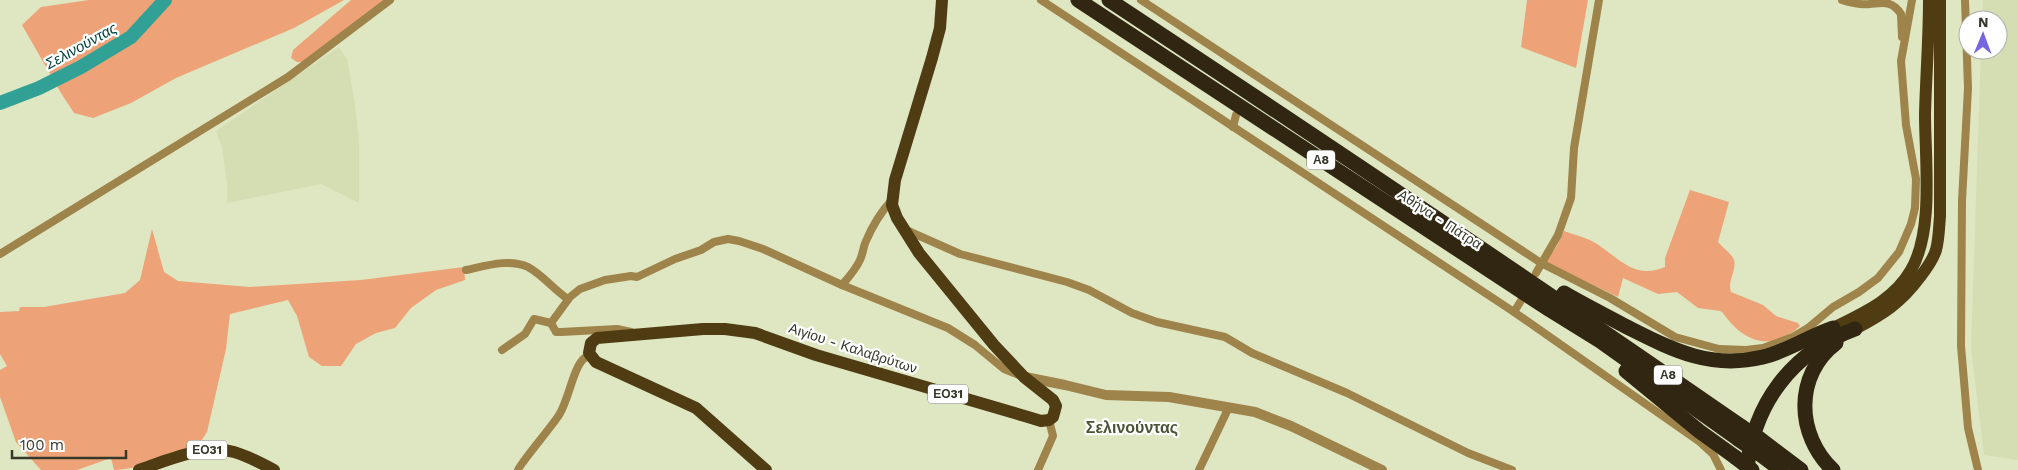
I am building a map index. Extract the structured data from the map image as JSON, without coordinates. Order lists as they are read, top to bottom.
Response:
{
  "streets": {
    "highway": ["Α8", "Αθήνα - Πάτρα"],
    "main road": ["Αιγίου - Καλαβρύτων", "ΕΟ31"]
  },
  "districts": ["Σελινούντας"],
  "water": ["Σελινούντας"],
  "scale_bar": "100 m",
  "north": "top"
}
